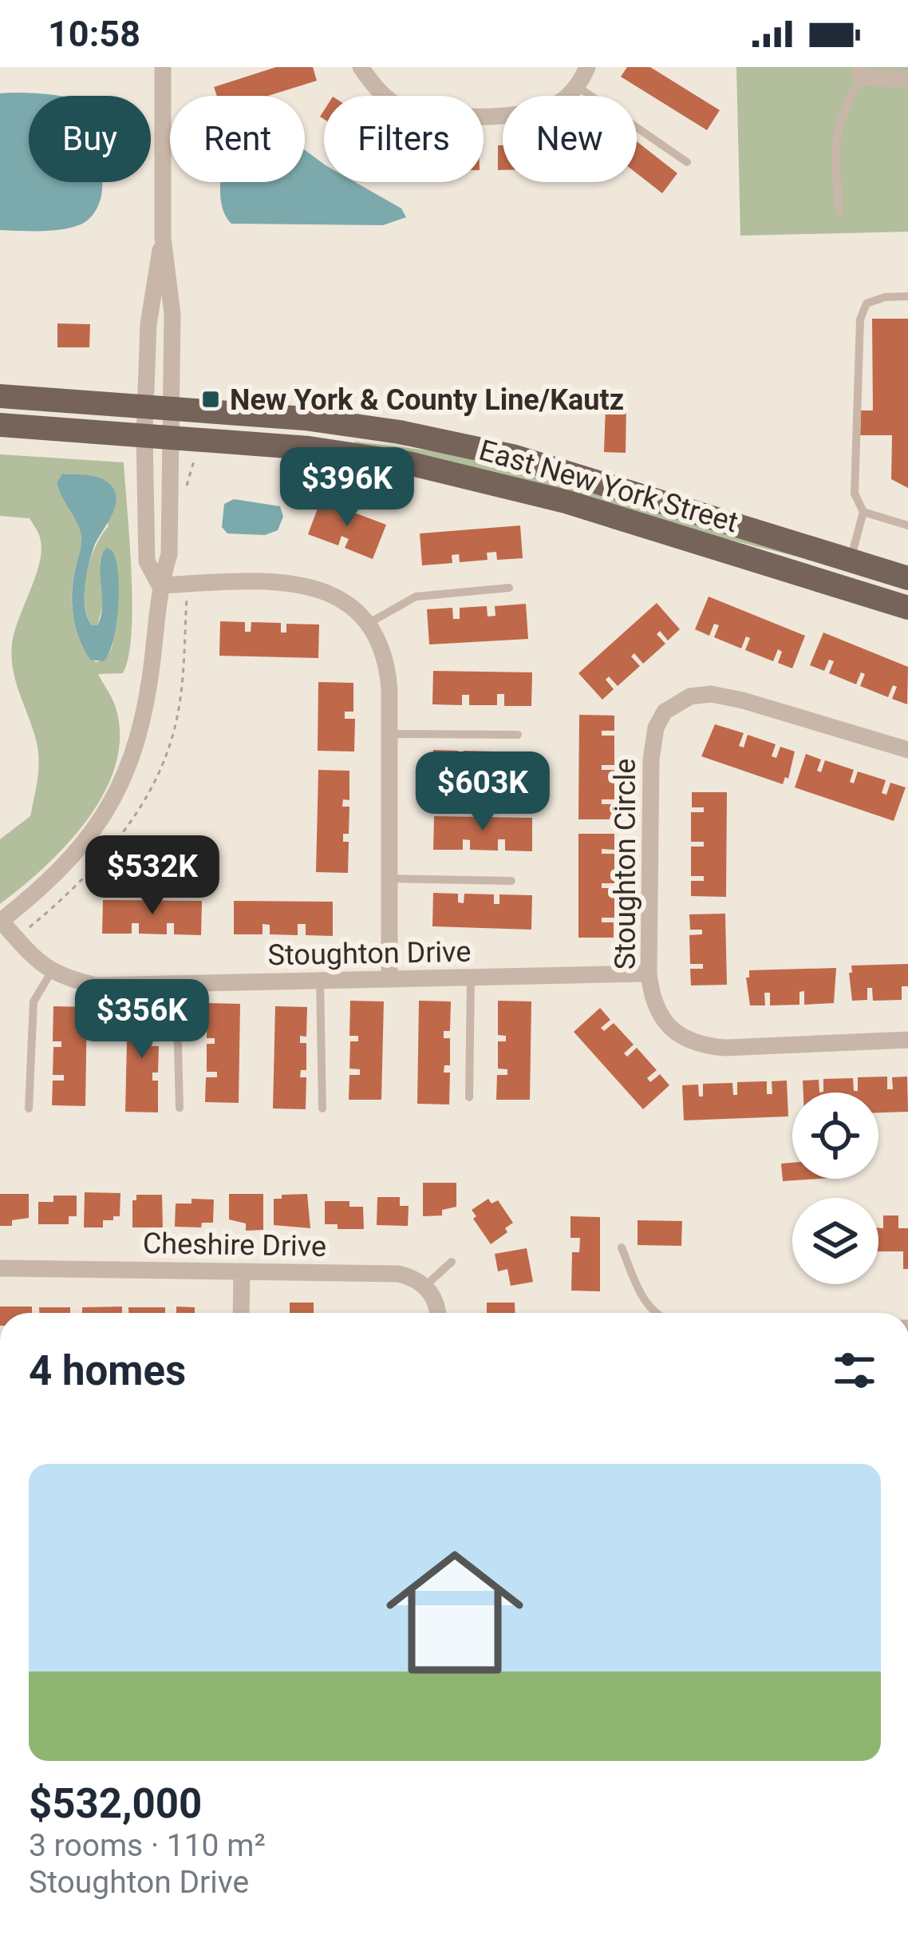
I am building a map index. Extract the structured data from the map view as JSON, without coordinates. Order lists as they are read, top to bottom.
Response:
{
  "streets": {
    "main road": ["East New York Street"],
    "street": ["Stoughton Circle", "Stoughton Drive", "Cheshire Drive"]
  },
  "crossings": [
    ["Stoughton Circle", "Stoughton Drive"]
  ],
  "places": {
    "transit": ["New York & County Line/Kautz"]
  },
  "page": {
    "status": "10:58",
    "chip": [
      "Buy",
      "Rent",
      "Filters",
      "New"
    ],
    "price": [
      "$396K",
      "$603K",
      "$532K",
      "$356K"
    ],
    "heading": "4 homes",
    "list": [
      {
        "name": "$532,000",
        "note": "3 rooms · 110 m² · Stoughton Drive"
      }
    ]
  }
}
